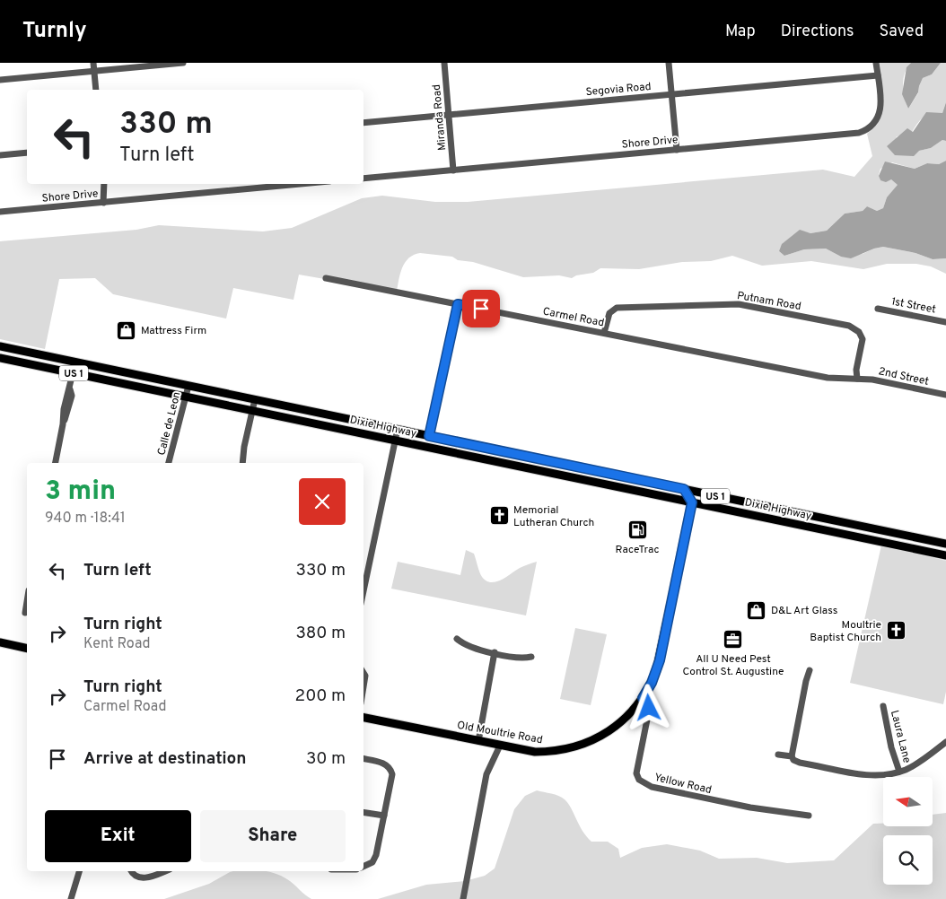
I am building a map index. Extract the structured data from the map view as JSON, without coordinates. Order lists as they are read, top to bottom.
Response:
{
  "streets": {
    "main road": ["US 1", "Dixie Highway", "Old Moultrie Road"],
    "street": [
      "Segovia Road",
      "Miranda Road",
      "Shore Drive",
      "Putnam Road",
      "1st Street",
      "Carmel Road",
      "2nd Street",
      "Calle de Leon",
      "Laura Lane",
      "Yellow Road"
    ]
  },
  "crossings": [
    ["Segovia Road", "Miranda Road"],
    ["Segovia Road", "Shore Drive"],
    ["Miranda Road", "Shore Drive"],
    ["Putnam Road", "Carmel Road"],
    ["Putnam Road", "2nd Street"],
    ["Carmel Road", "2nd Street"],
    ["US 1", "Calle de Leon"],
    ["Calle de Leon", "Dixie Highway"],
    ["Dixie Highway", "Old Moultrie Road"],
    ["Old Moultrie Road", "Yellow Road"]
  ],
  "places": {
    "shop": ["Mattress Firm", "D&L Art Glass"],
    "church": ["Memorial Lutheran Church", "Moultrie Baptist Church"],
    "fuel station": ["RaceTrac"],
    "office": ["All U Need Pest Control St. Augustine"]
  },
  "north": "left",
  "page": {
    "header": "Turnly",
    "nav": ["Map", "Directions", "Saved"],
    "turn": ["330 m", "Turn left"],
    "heading": ["3 min", "940 m · 18:41"],
    "list": [
      {
        "name": "Turn left",
        "value": "330 m"
      },
      {
        "name": "Turn right",
        "note": "Kent Road",
        "value": "380 m"
      },
      {
        "name": "Turn right",
        "note": "Carmel Road",
        "value": "200 m"
      },
      {
        "name": "Arrive at destination",
        "value": "30 m"
      }
    ],
    "buttons": ["Exit", "Share"]
  }
}
